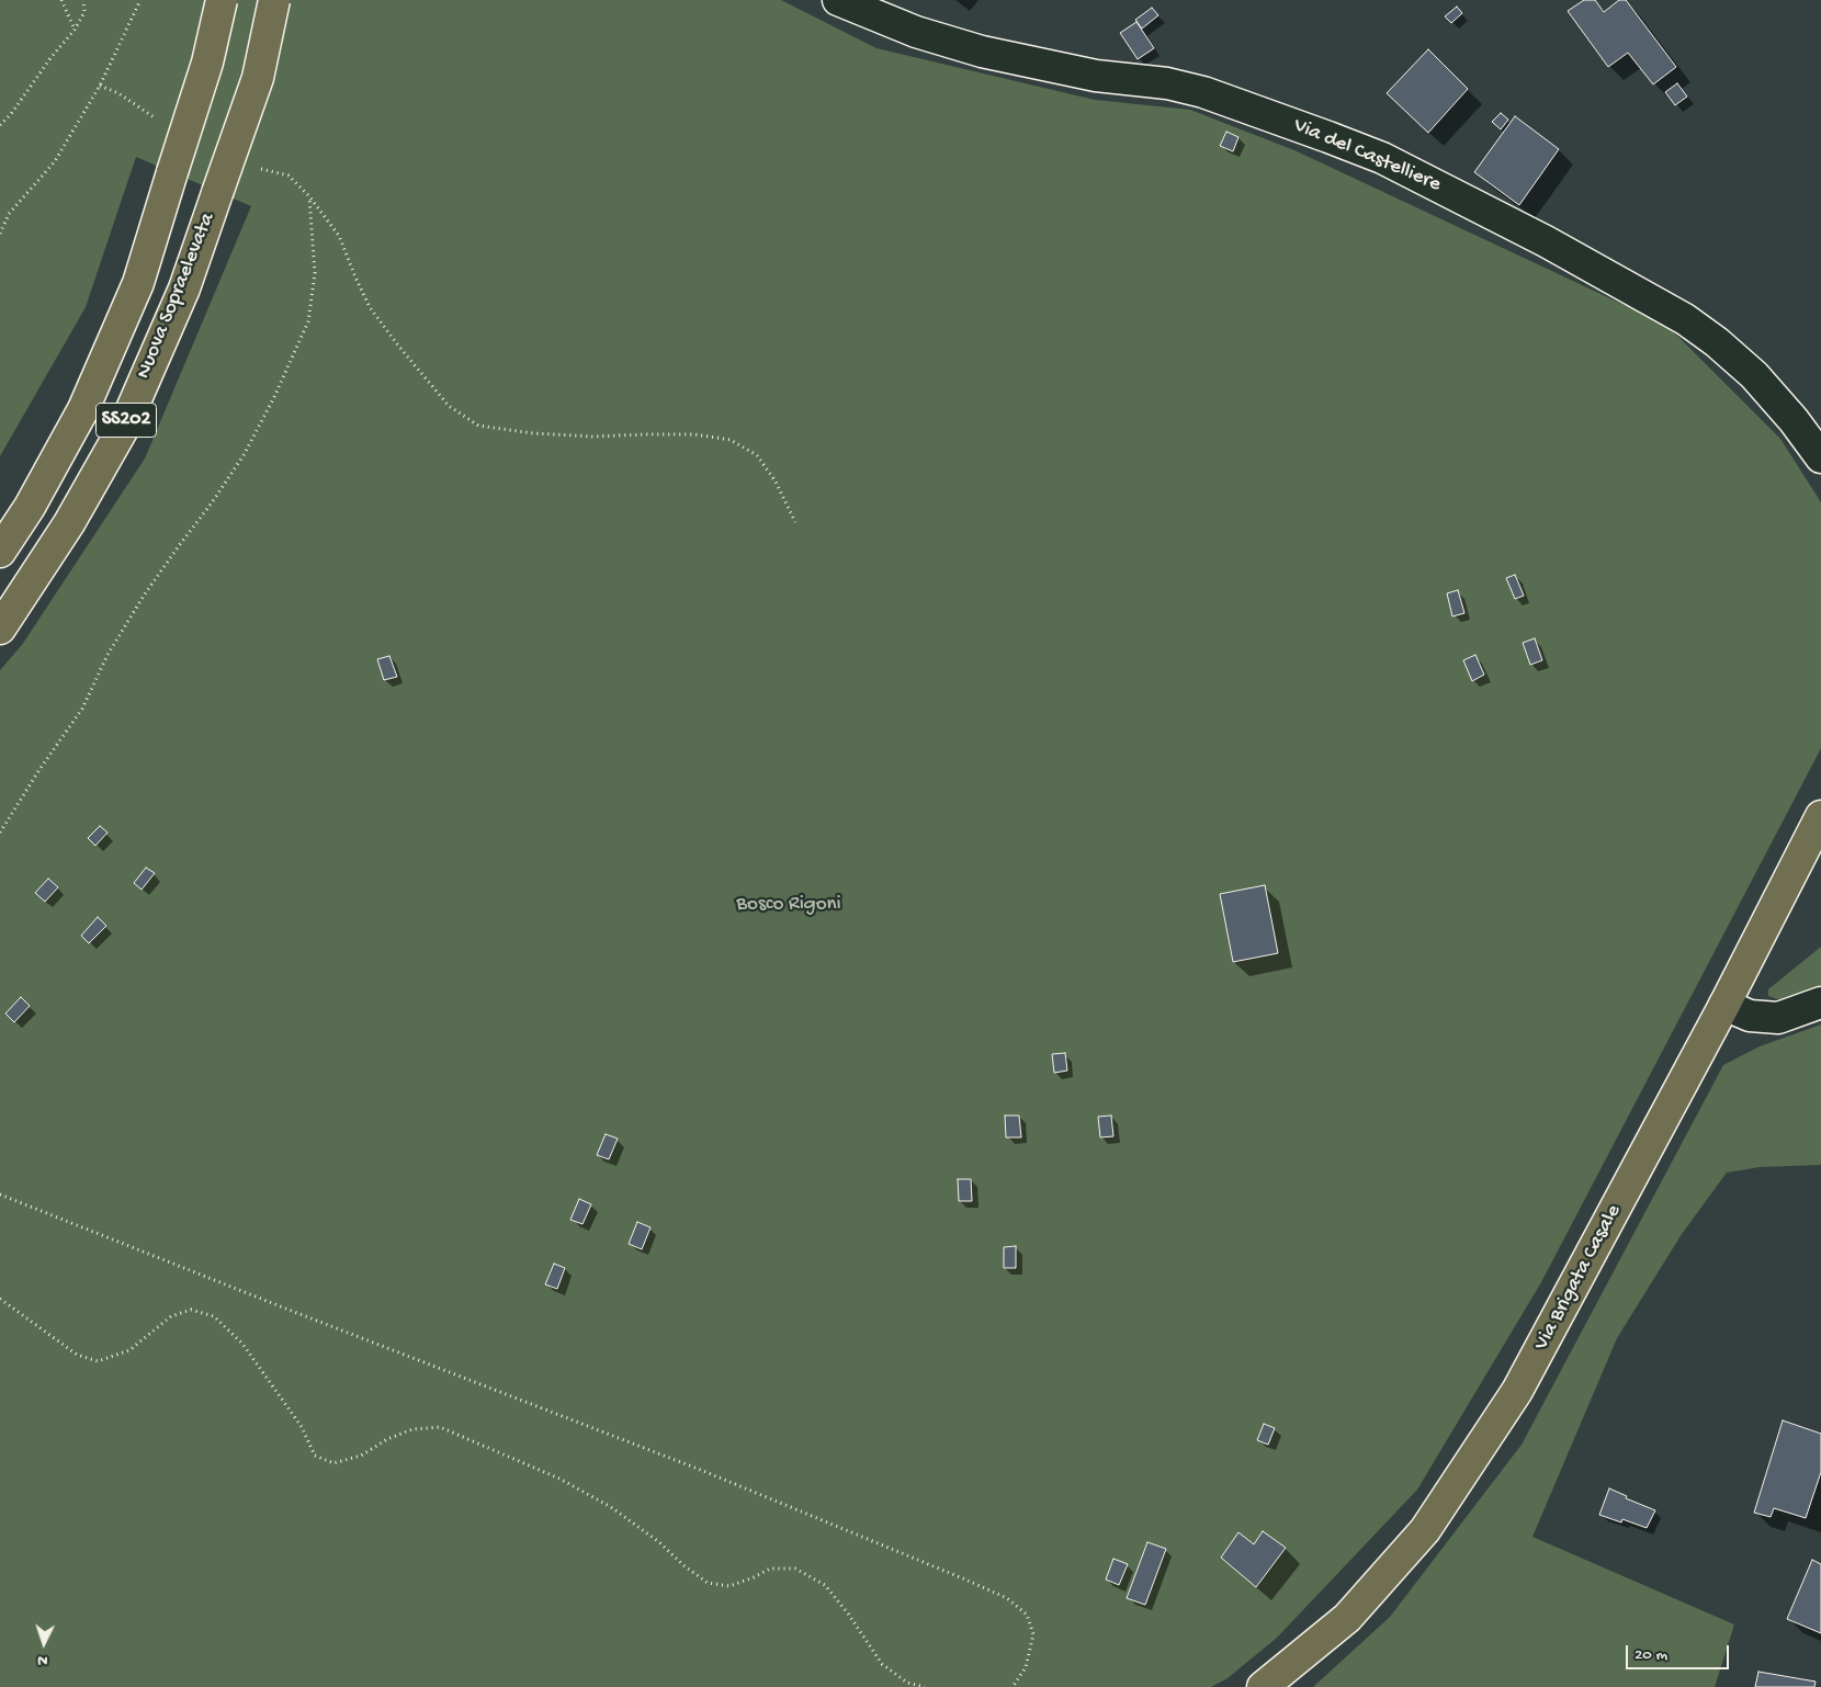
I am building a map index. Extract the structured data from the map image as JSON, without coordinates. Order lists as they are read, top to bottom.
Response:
{
  "streets": {
    "main road": ["Nuova Sopraelevata", "SS202", "Via Brigata Casale"],
    "street": ["Via del Castelliere"]
  },
  "parks": ["Bosco Rigoni"],
  "scale_bar": "20 m",
  "north": "bottom"
}
